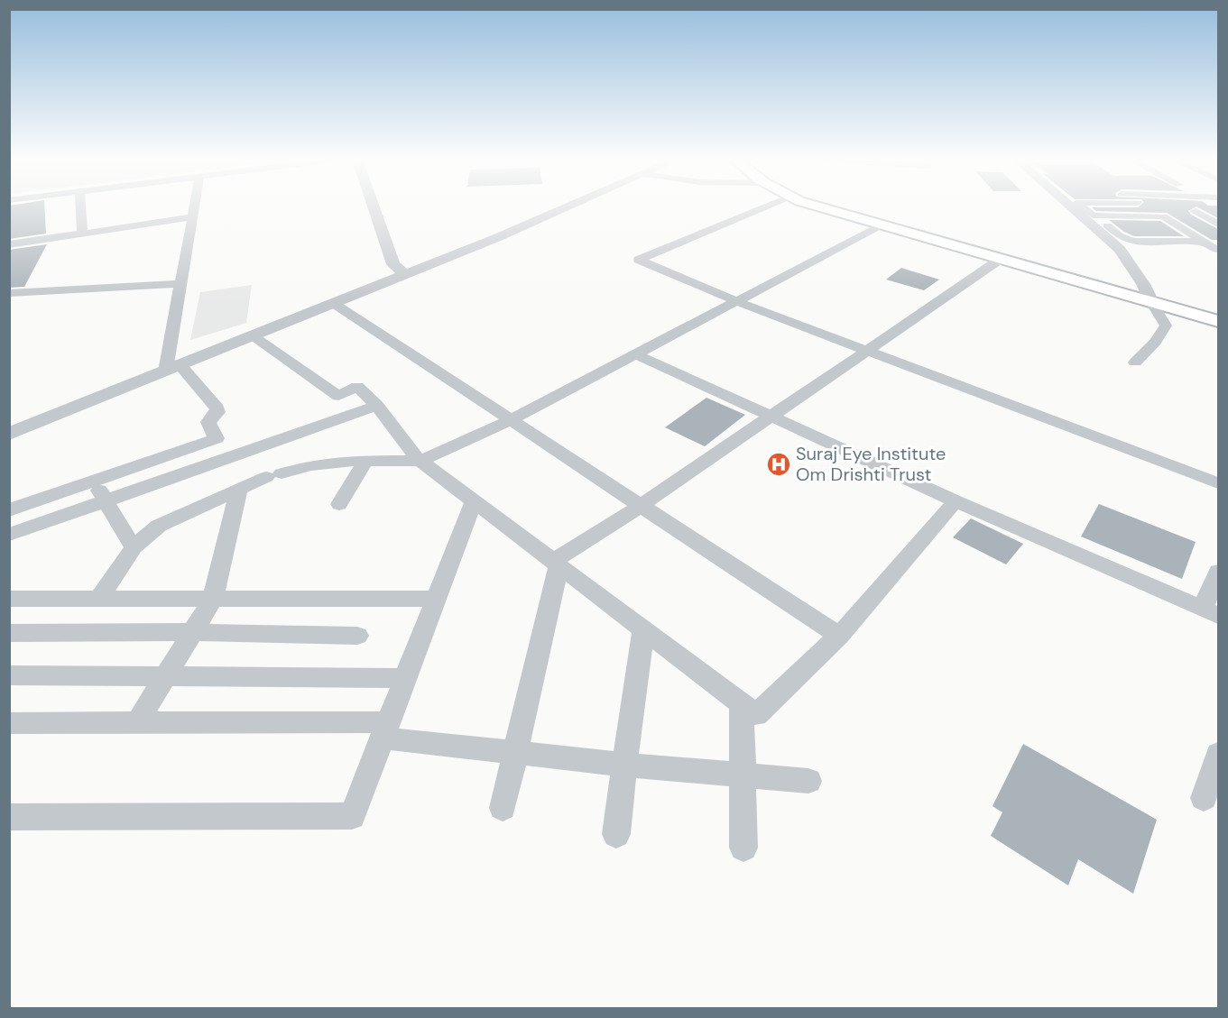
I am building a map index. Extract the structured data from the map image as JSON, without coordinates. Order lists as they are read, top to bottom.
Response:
{
  "places": {
    "hospital": ["Suraj Eye Institute Om Drishti Trust"]
  }
}
